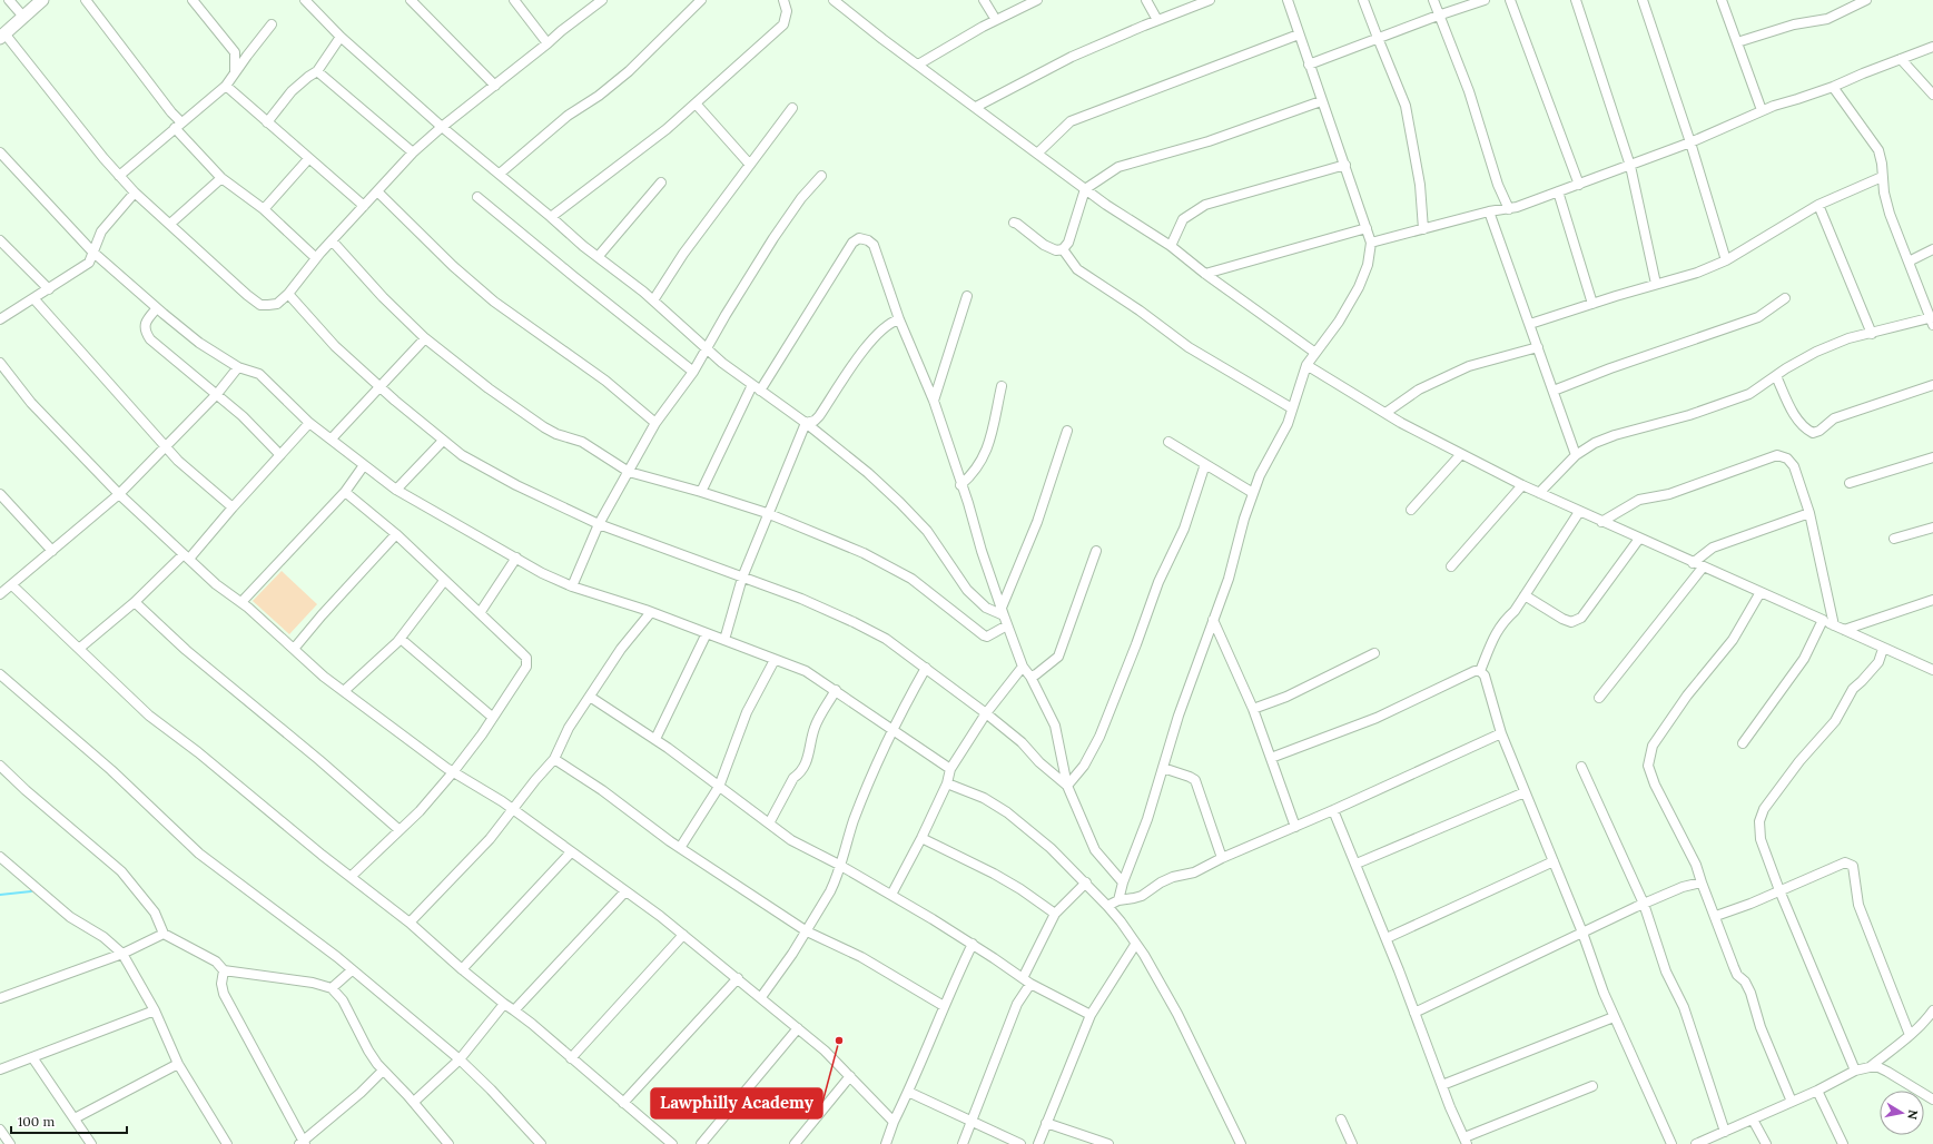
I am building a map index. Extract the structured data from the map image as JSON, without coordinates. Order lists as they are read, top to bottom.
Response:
{
  "places": ["Lawphilly Academy"],
  "scale_bar": "100 m",
  "north": "right"
}
